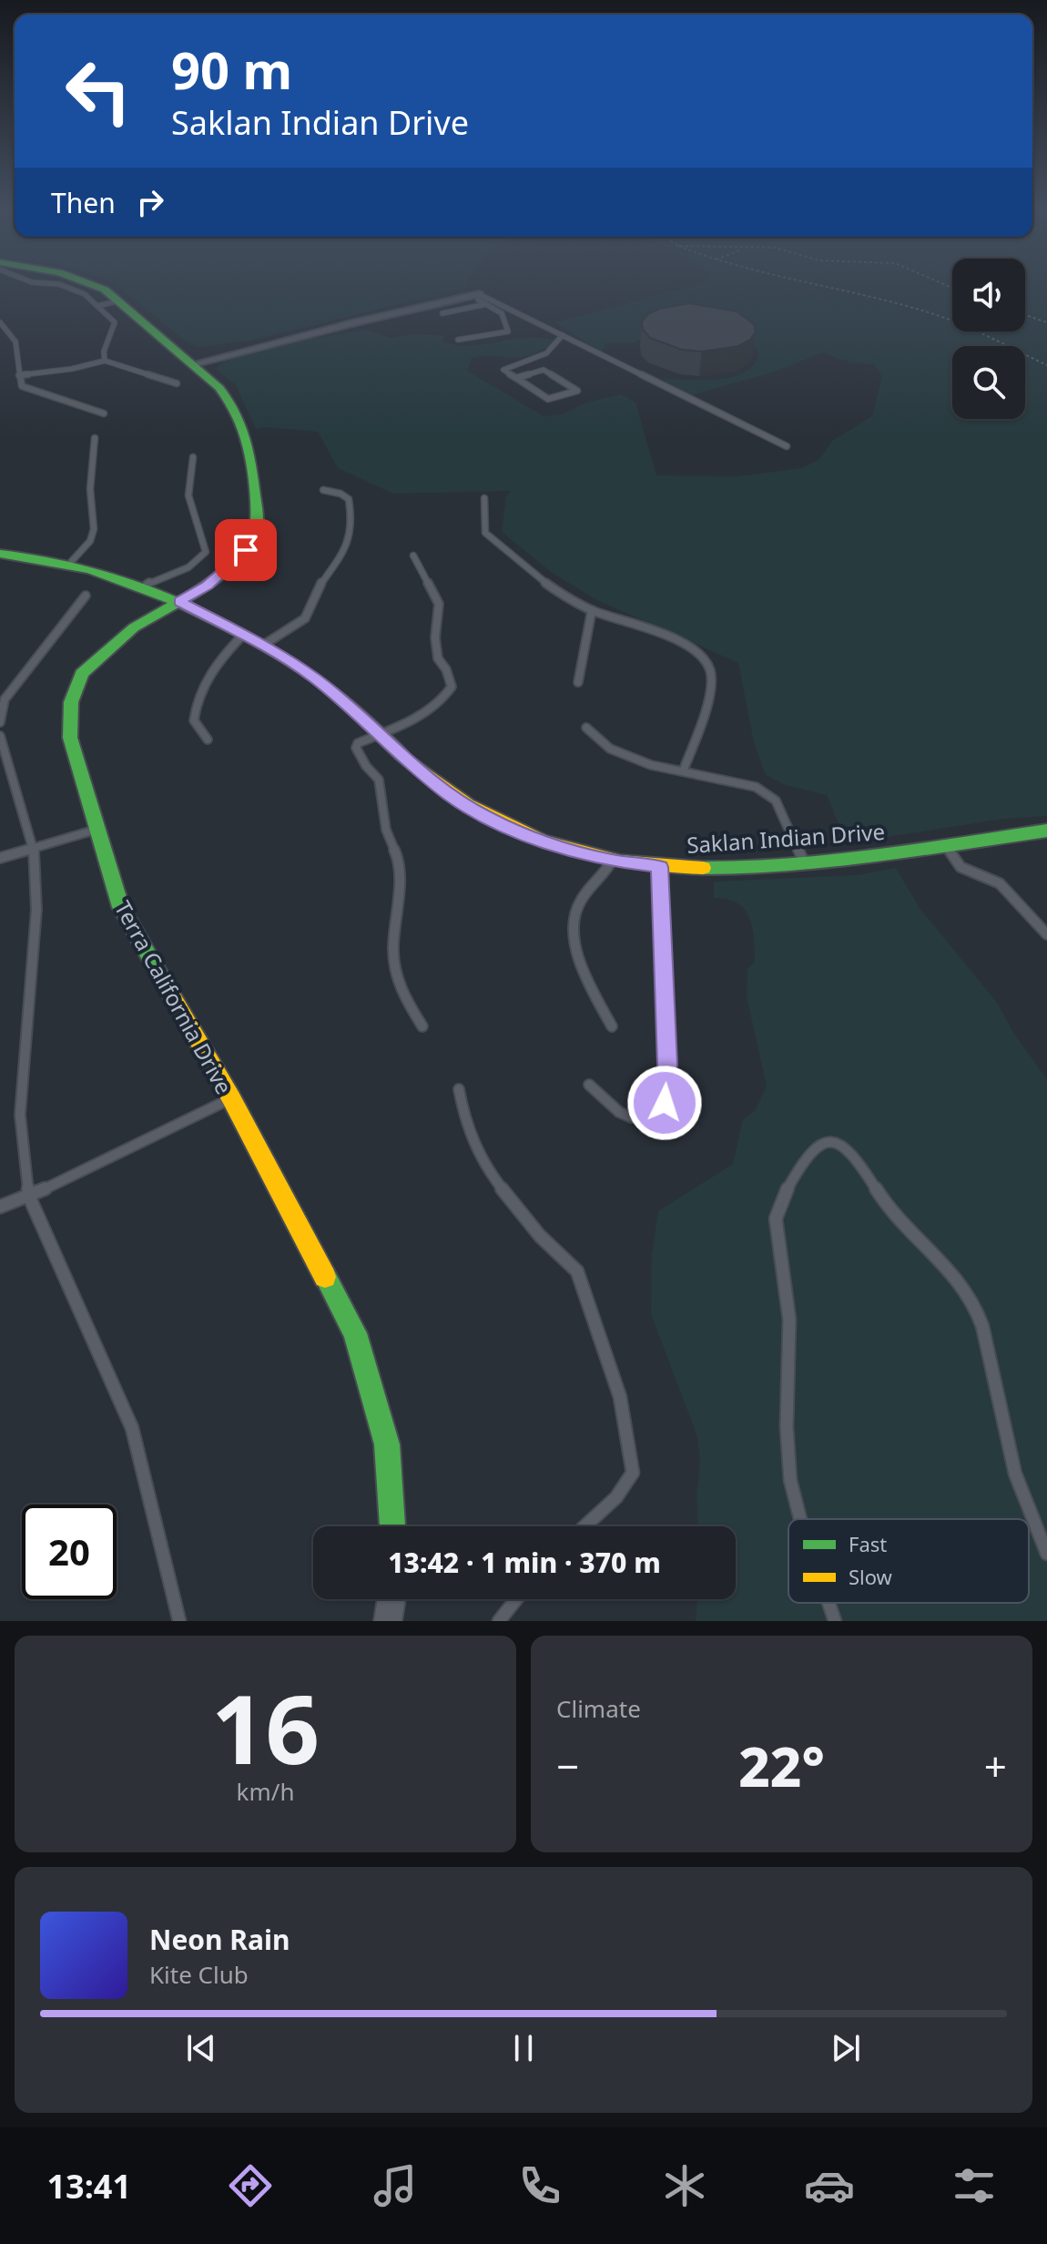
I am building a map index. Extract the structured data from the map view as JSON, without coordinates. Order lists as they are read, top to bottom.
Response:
{
  "streets": {
    "street": ["Saklan Indian Drive", "Terra California Drive"]
  },
  "crossings": [
    ["Saklan Indian Drive", "Terra California Drive"]
  ],
  "legend": ["Fast", "Slow"],
  "page": {
    "turn": ["90 m", "Saklan Indian Drive"],
    "then": "Then",
    "limit": "20",
    "trip": "13:42 · 1 min · 370 m",
    "tile": [
      ["16", "km/h"],
      "Climate"
    ],
    "heat": ["−", "22°", "+"],
    "song": ["Neon Rain", "Kite Club"],
    "tabs": "13:41"
  }
}
